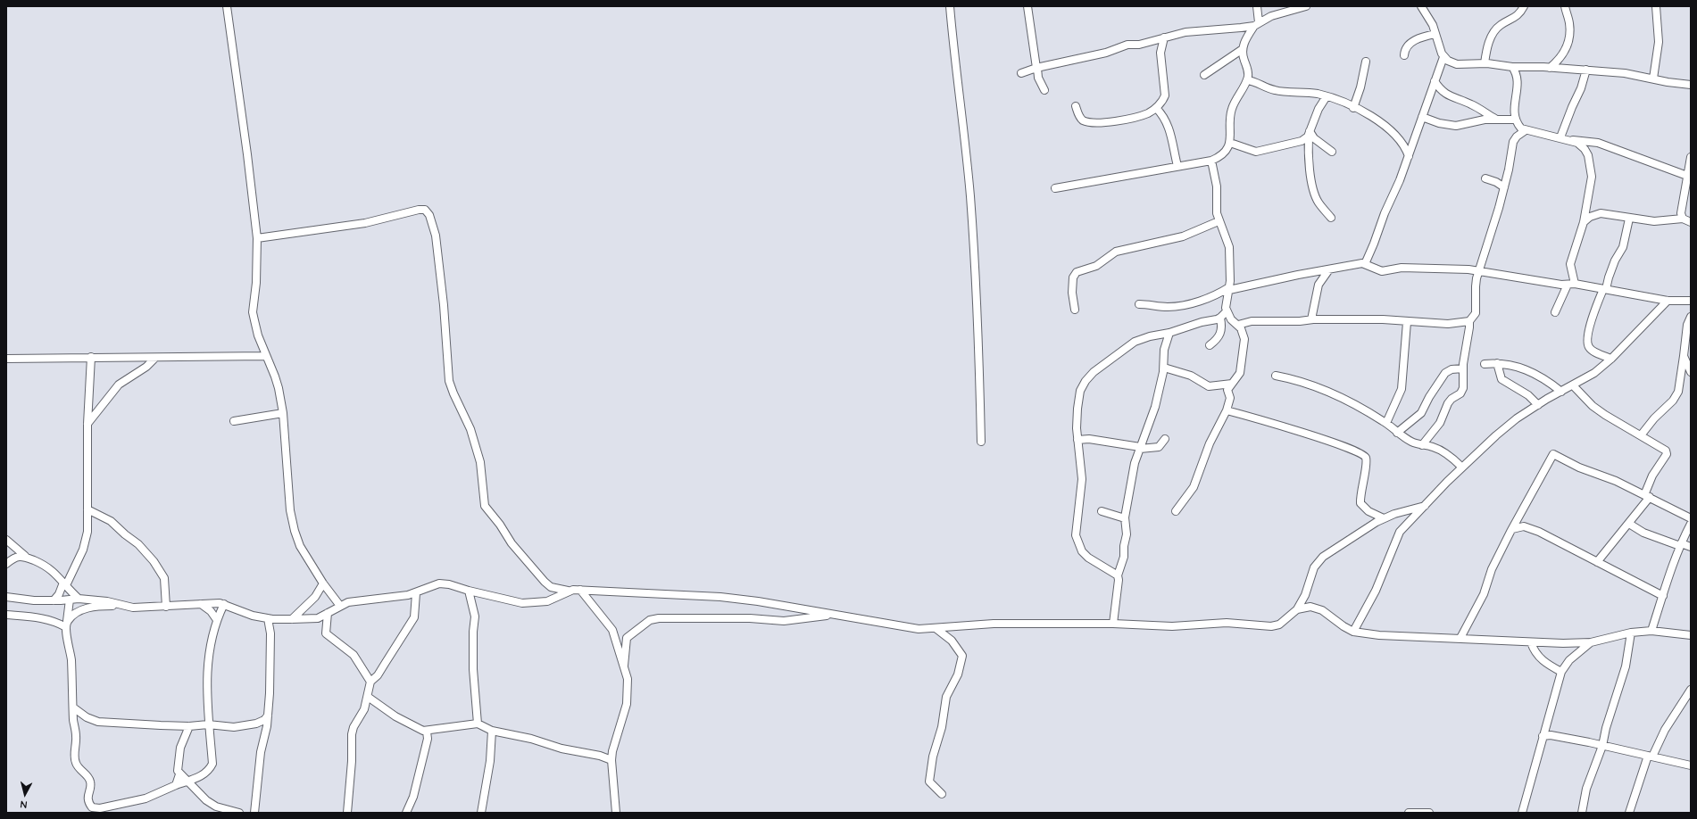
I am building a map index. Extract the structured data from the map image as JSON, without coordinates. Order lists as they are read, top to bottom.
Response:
{
  "north": "bottom"
}
